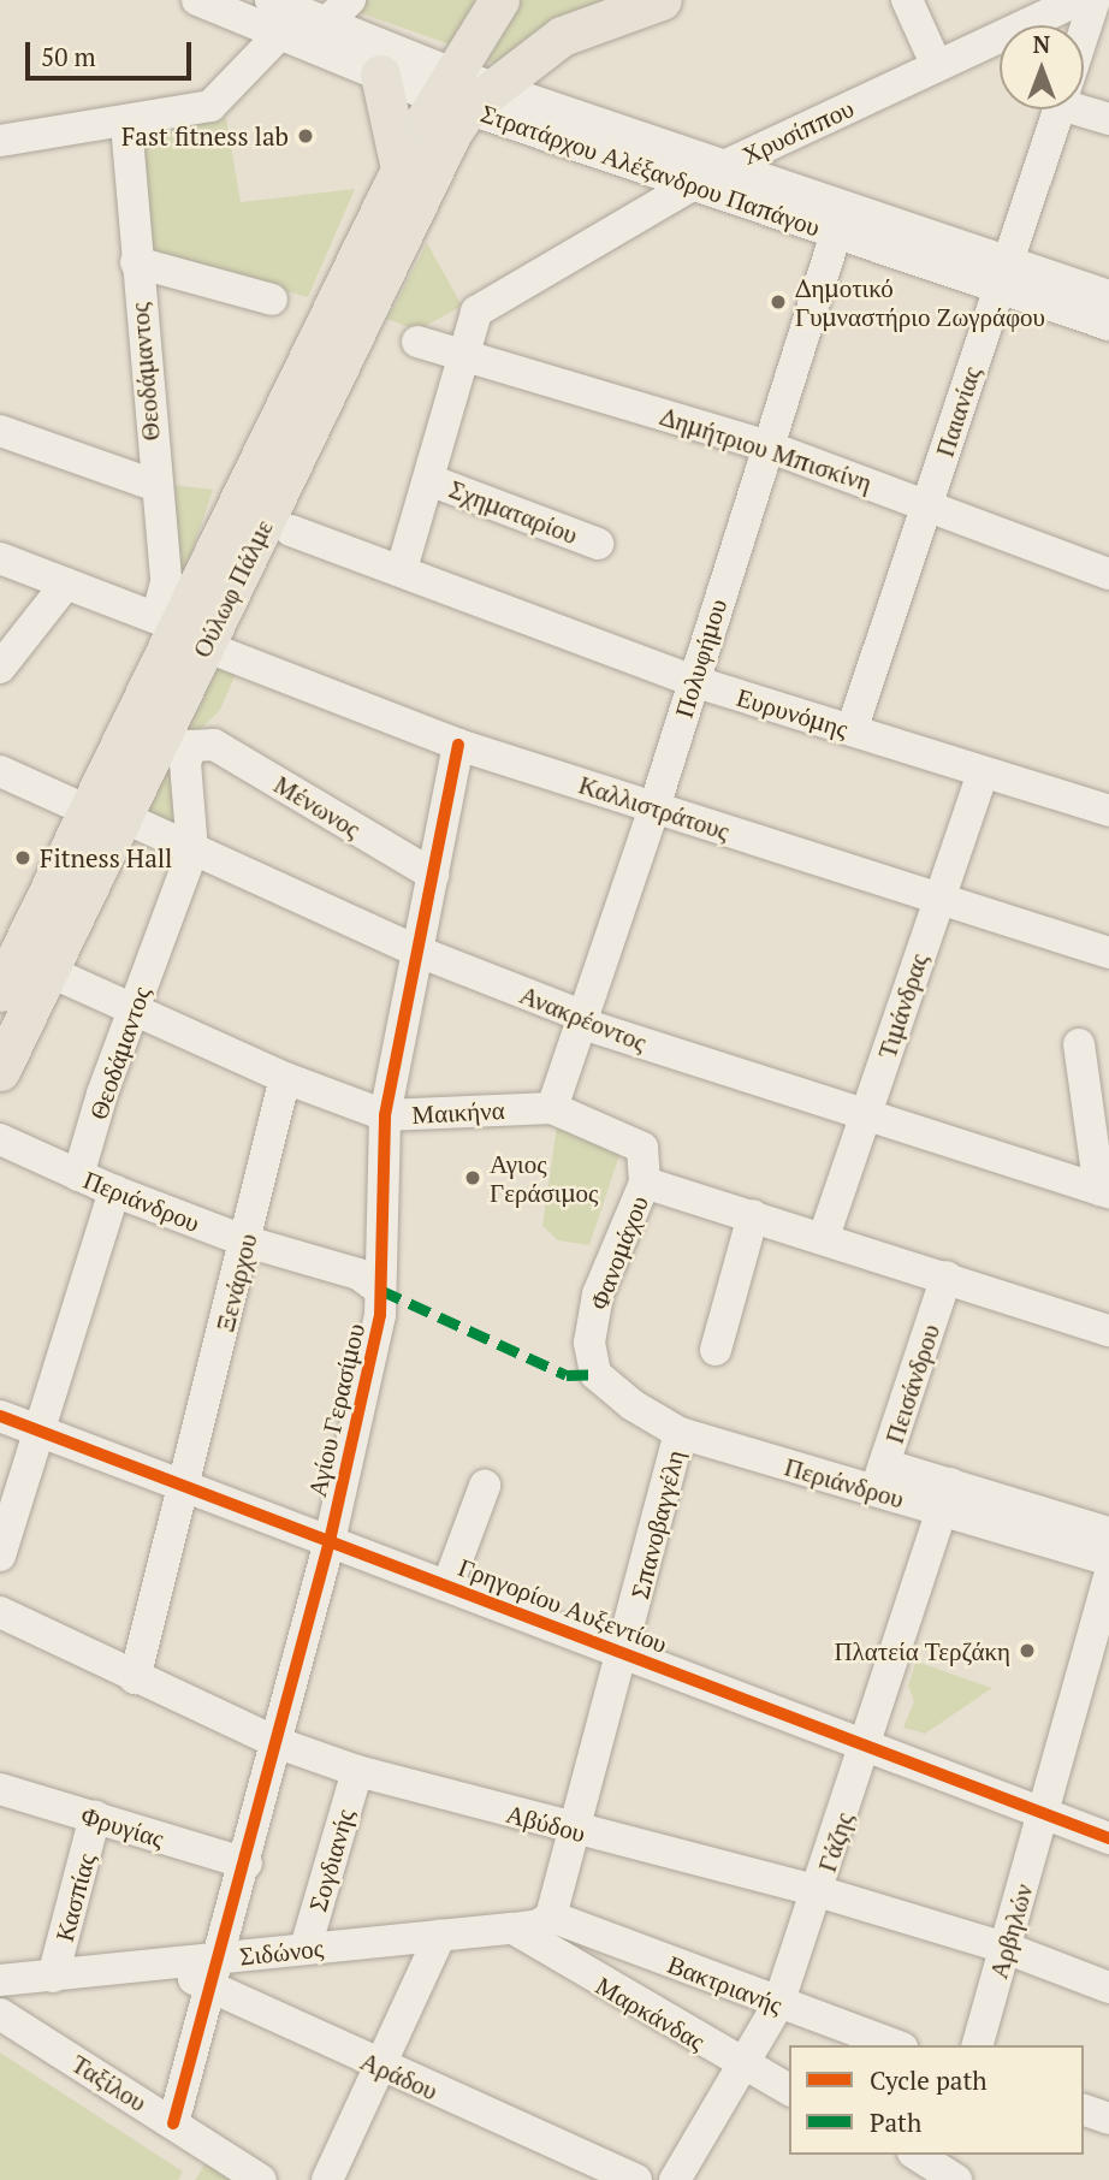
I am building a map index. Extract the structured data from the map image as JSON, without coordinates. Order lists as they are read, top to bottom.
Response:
{
  "streets": {
    "main road": ["Ούλωφ Πάλμε"],
    "street": [
      "Χρυσίππου",
      "Στρατάρχου Αλέξανδρου Παπάγου",
      "Θεοδάμαντος",
      "Παιανίας",
      "Δημήτριου Μπισκίνη",
      "Σχηματαρίου",
      "Πολυφήμου",
      "Ευρυνόμης",
      "Μένωνος",
      "Καλλιστράτους",
      "Τιμάνδρας",
      "Ανακρέοντος",
      "Μαικήνα",
      "Περιάνδρου",
      "Φανομάχου",
      "Ξενάρχου",
      "Πεισάνδρου",
      "Αγίου Γερασίμου",
      "Σπανοβαγγέλη",
      "Γρηγορίου Αυξεντίου",
      "Αβύδου",
      "Φρυγίας",
      "Γάζης",
      "Σογδιανής",
      "Κασπίας",
      "Αρβηλών",
      "Σιδώνος",
      "Βακτριανής",
      "Μαρκάνδας",
      "Αράδου",
      "Ταξίλου"
    ]
  },
  "crossings": [
    ["Χρυσίππου", "Στρατάρχου Αλέξανδρου Παπάγου"],
    ["Χρυσίππου", "Δημήτριου Μπισκίνη"],
    ["Χρυσίππου", "Σχηματαρίου"],
    ["Στρατάρχου Αλέξανδρου Παπάγου", "Παιανίας"],
    ["Στρατάρχου Αλέξανδρου Παπάγου", "Ούλωφ Πάλμε"],
    ["Στρατάρχου Αλέξανδρου Παπάγου", "Πολυφήμου"],
    ["Θεοδάμαντος", "Ούλωφ Πάλμε"],
    ["Θεοδάμαντος", "Μένωνος"],
    ["Θεοδάμαντος", "Καλλιστράτους"],
    ["Θεοδάμαντος", "Ανακρέοντος"],
    ["Θεοδάμαντος", "Μαικήνα"],
    ["Θεοδάμαντος", "Περιάνδρου"],
    ["Παιανίας", "Δημήτριου Μπισκίνη"],
    ["Παιανίας", "Ευρυνόμης"],
    ["Δημήτριου Μπισκίνη", "Σχηματαρίου"],
    ["Δημήτριου Μπισκίνη", "Πολυφήμου"],
    ["Σχηματαρίου", "Ευρυνόμης"],
    ["Ούλωφ Πάλμε", "Καλλιστράτους"],
    ["Ούλωφ Πάλμε", "Ανακρέοντος"],
    ["Ούλωφ Πάλμε", "Μαικήνα"],
    ["Πολυφήμου", "Ευρυνόμης"],
    ["Πολυφήμου", "Καλλιστράτους"],
    ["Πολυφήμου", "Ανακρέοντος"],
    ["Πολυφήμου", "Μαικήνα"],
    ["Ευρυνόμης", "Τιμάνδρας"],
    ["Μένωνος", "Αγίου Γερασίμου"],
    ["Καλλιστράτους", "Τιμάνδρας"],
    ["Καλλιστράτους", "Αγίου Γερασίμου"],
    ["Τιμάνδρας", "Ανακρέοντος"],
    ["Ανακρέοντος", "Αγίου Γερασίμου"],
    ["Μαικήνα", "Φανομάχου"],
    ["Μαικήνα", "Ξενάρχου"],
    ["Μαικήνα", "Αγίου Γερασίμου"],
    ["Περιάνδρου", "Φανομάχου"],
    ["Περιάνδρου", "Ξενάρχου"],
    ["Περιάνδρου", "Πεισάνδρου"],
    ["Περιάνδρου", "Αγίου Γερασίμου"],
    ["Περιάνδρου", "Σπανοβαγγέλη"],
    ["Περιάνδρου", "Γάζης"],
    ["Ξενάρχου", "Γρηγορίου Αυξεντίου"],
    ["Ξενάρχου", "Αβύδου"],
    ["Αγίου Γερασίμου", "Γρηγορίου Αυξεντίου"],
    ["Αγίου Γερασίμου", "Αβύδου"],
    ["Αγίου Γερασίμου", "Φρυγίας"],
    ["Αγίου Γερασίμου", "Σιδώνος"],
    ["Αγίου Γερασίμου", "Αράδου"],
    ["Αγίου Γερασίμου", "Ταξίλου"],
    ["Σπανοβαγγέλη", "Γρηγορίου Αυξεντίου"],
    ["Σπανοβαγγέλη", "Αβύδου"],
    ["Σπανοβαγγέλη", "Βακτριανής"],
    ["Γρηγορίου Αυξεντίου", "Γάζης"],
    ["Γρηγορίου Αυξεντίου", "Αρβηλών"],
    ["Αβύδου", "Γάζης"],
    ["Αβύδου", "Σογδιανής"],
    ["Αβύδου", "Αρβηλών"],
    ["Φρυγίας", "Κασπίας"],
    ["Γάζης", "Βακτριανής"],
    ["Γάζης", "Μαρκάνδας"],
    ["Σογδιανής", "Σιδώνος"],
    ["Κασπίας", "Σιδώνος"],
    ["Σιδώνος", "Μαρκάνδας"],
    ["Σιδώνος", "Αράδου"]
  ],
  "places": [
    "Fast fitness lab",
    "Δημοτικό Γυμναστήριο Ζωγράφου",
    "Fitness Hall",
    "Αγιος Γεράσιμος",
    "Πλατεία Τερζάκη"
  ],
  "legend": ["Cycle path", "Path"],
  "scale_bar": "50 m",
  "north": "top"
}
